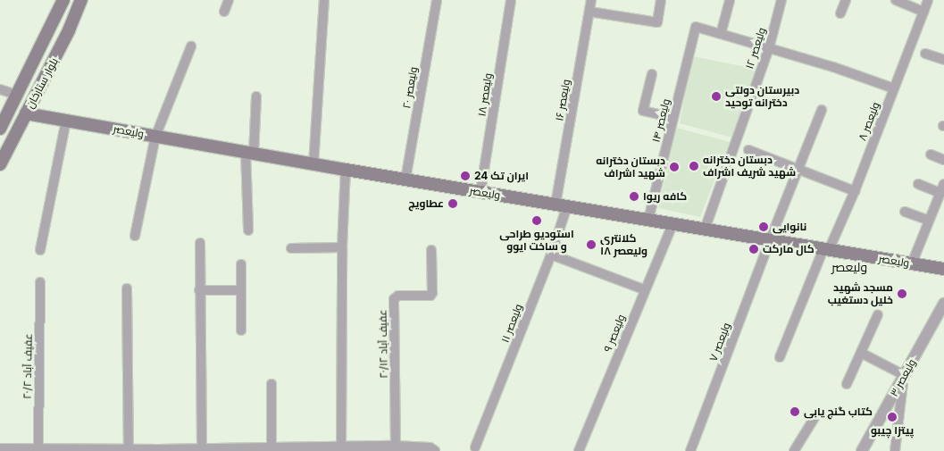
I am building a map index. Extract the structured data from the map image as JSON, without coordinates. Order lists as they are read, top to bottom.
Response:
{
  "streets": {
    "main road": ["بلوار ستارخان", "ولیعصر"],
    "street": [
      "۱۲ ولیعصر",
      "۲۰ ولیعصر",
      "۱۸ ولیعصر",
      "۱۶ ولیعصر",
      "۱۴ ولیعصر",
      "۸ ولیعصر",
      "۱۱ ولیعصر",
      "۹ ولیعصر",
      "۷ ولیعصر",
      "عفیف آباد ۲۰/۱۲",
      "عفیف آباد ۲۰/۲",
      "۳ ولیعصر"
    ]
  },
  "crossings": [
    ["۱۲ ولیعصر", "ولیعصر"],
    ["بلوار ستارخان", "ولیعصر"],
    ["۲۰ ولیعصر", "ولیعصر"],
    ["۱۸ ولیعصر", "ولیعصر"],
    ["۱۶ ولیعصر", "ولیعصر"],
    ["۱۶ ولیعصر", "۱۱ ولیعصر"],
    ["۱۴ ولیعصر", "ولیعصر"],
    ["۸ ولیعصر", "ولیعصر"],
    ["ولیعصر", "۱۱ ولیعصر"],
    ["ولیعصر", "۹ ولیعصر"],
    ["ولیعصر", "۷ ولیعصر"]
  ],
  "districts": ["ولیعصر"],
  "places": [
    "دبیرستان دولتی دخترانه توحید",
    "دبستان دخترانه شهید شریف اشراف",
    "دبستان دخترانه شهید اشراف",
    "ایران تک 24",
    "کافه ریوا",
    "عطاویچ",
    "استودیو طراحی و ساخت ایوو",
    "نانوایی",
    "کلانتری ۱۸ ولیعصر",
    "کال مارکت",
    "مسجد شهید خلیل دستغیب",
    "کتاب گنج یابی",
    "پیتزا چیبو"
  ]
}
